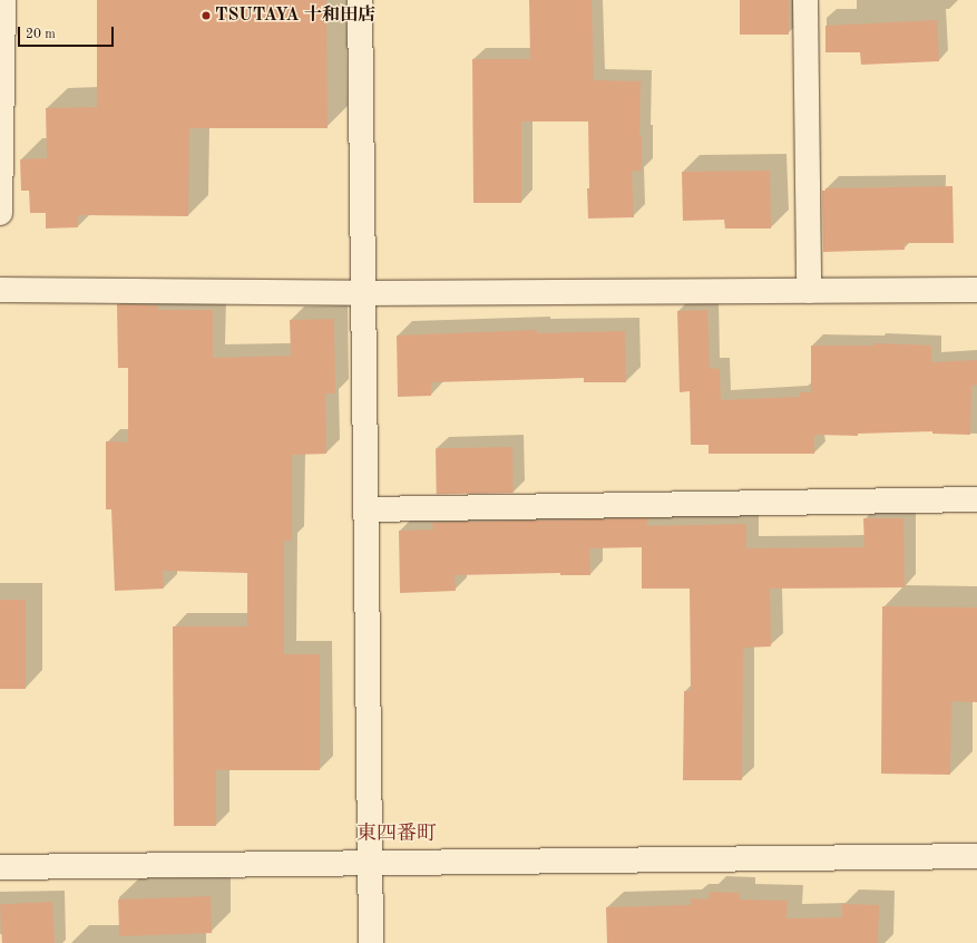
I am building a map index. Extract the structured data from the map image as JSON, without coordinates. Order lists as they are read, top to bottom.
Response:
{
  "districts": ["東四番町"],
  "places": ["TSUTAYA 十和田店"],
  "scale_bar": "20 m"
}
